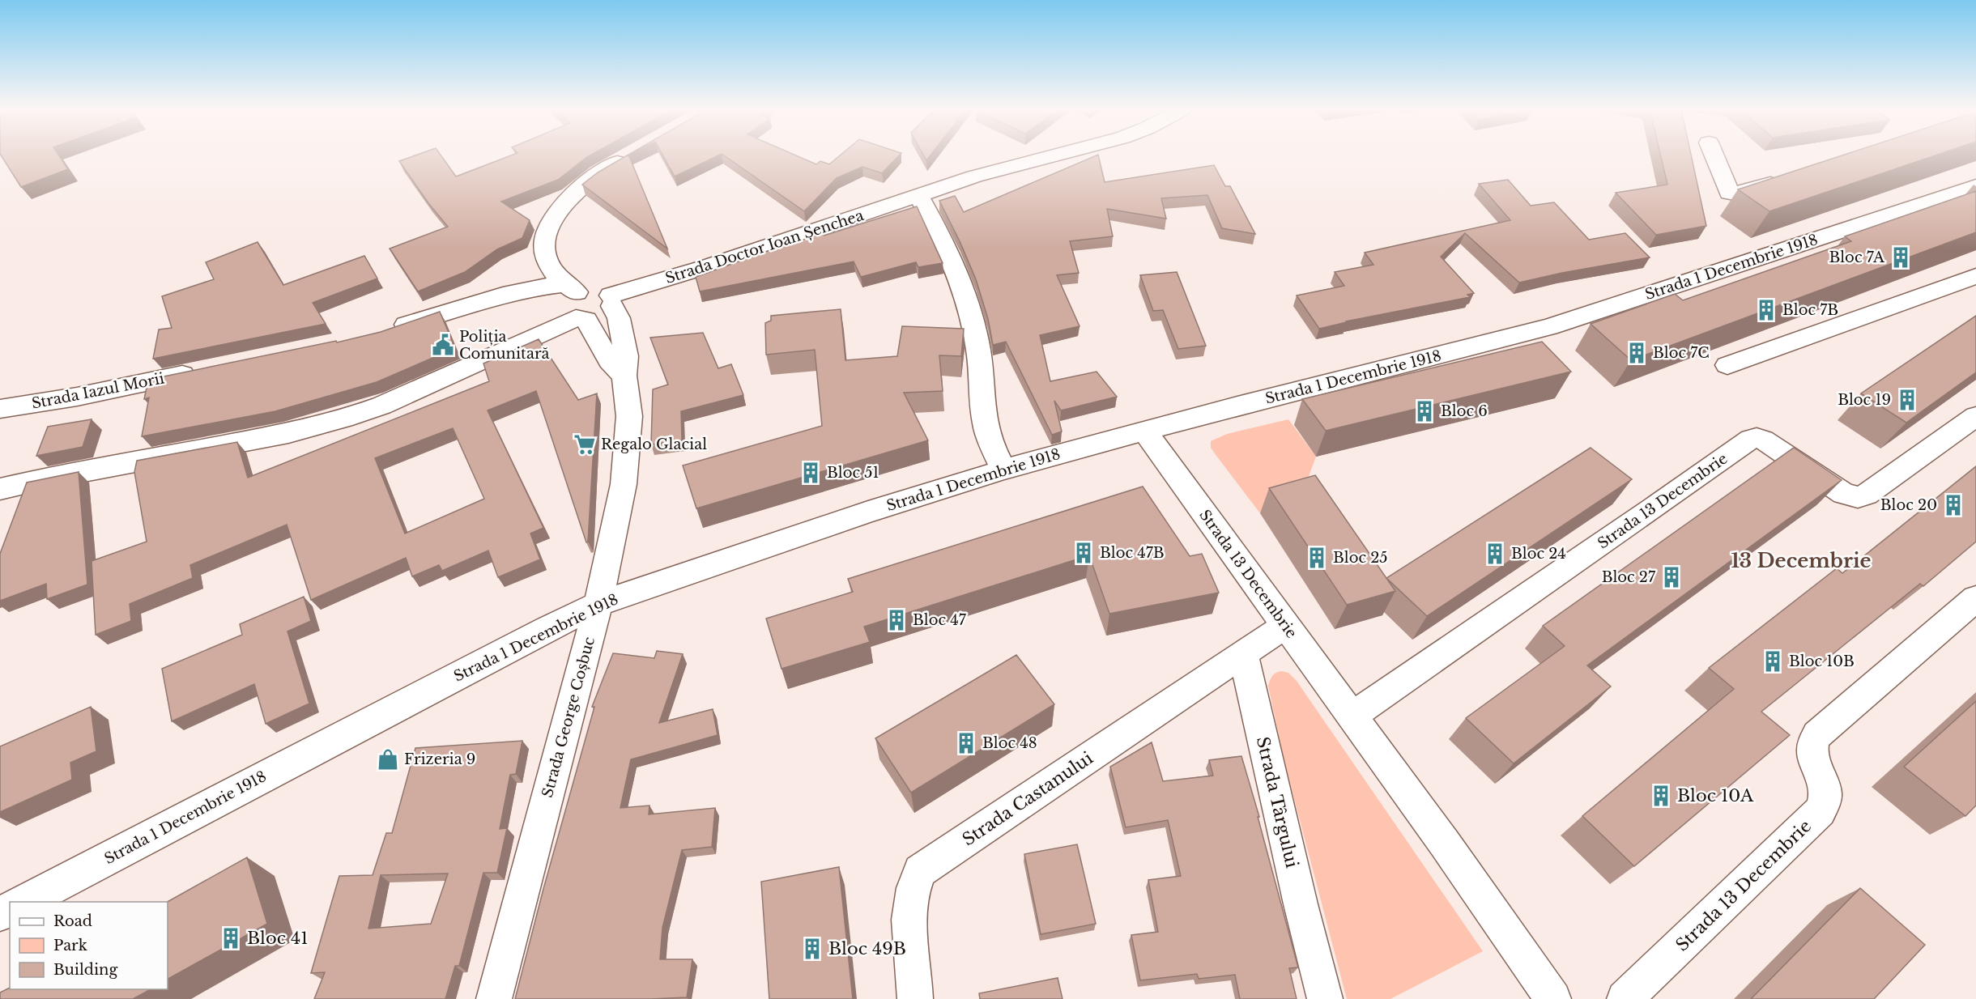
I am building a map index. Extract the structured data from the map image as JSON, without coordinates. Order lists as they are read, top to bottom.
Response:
{
  "streets": {
    "street": [
      "Strada Doctor Ioan Șenchea",
      "Strada 1 Decembrie 1918",
      "Strada Iazul Morii",
      "Strada 13 Decembrie",
      "Strada George Coșbuc",
      "Strada Castanului",
      "Strada Târgului"
    ]
  },
  "crossings": [
    ["Strada Doctor Ioan Șenchea", "Strada George Coșbuc"],
    ["Strada 1 Decembrie 1918", "Strada 13 Decembrie"],
    ["Strada 1 Decembrie 1918", "Strada George Coșbuc"],
    ["Strada Castanului", "Strada Târgului"]
  ],
  "districts": ["13 Decembrie"],
  "places": {
    "building": [
      "Bloc 7A",
      "Bloc 7B",
      "Bloc 7C",
      "Bloc 19",
      "Bloc 6",
      "Bloc 51",
      "Bloc 20",
      "Bloc 47B",
      "Bloc 24",
      "Bloc 25",
      "Bloc 27",
      "Bloc 47",
      "Bloc 10B",
      "Bloc 48",
      "Bloc 10A",
      "Bloc 41",
      "Bloc 49B"
    ],
    "public building": ["Poliția Comunitară"],
    "supermarket": ["Regalo Glacial"],
    "shop": ["Frizeria 9"]
  },
  "legend": ["Road", "Park", "Building"]
}
